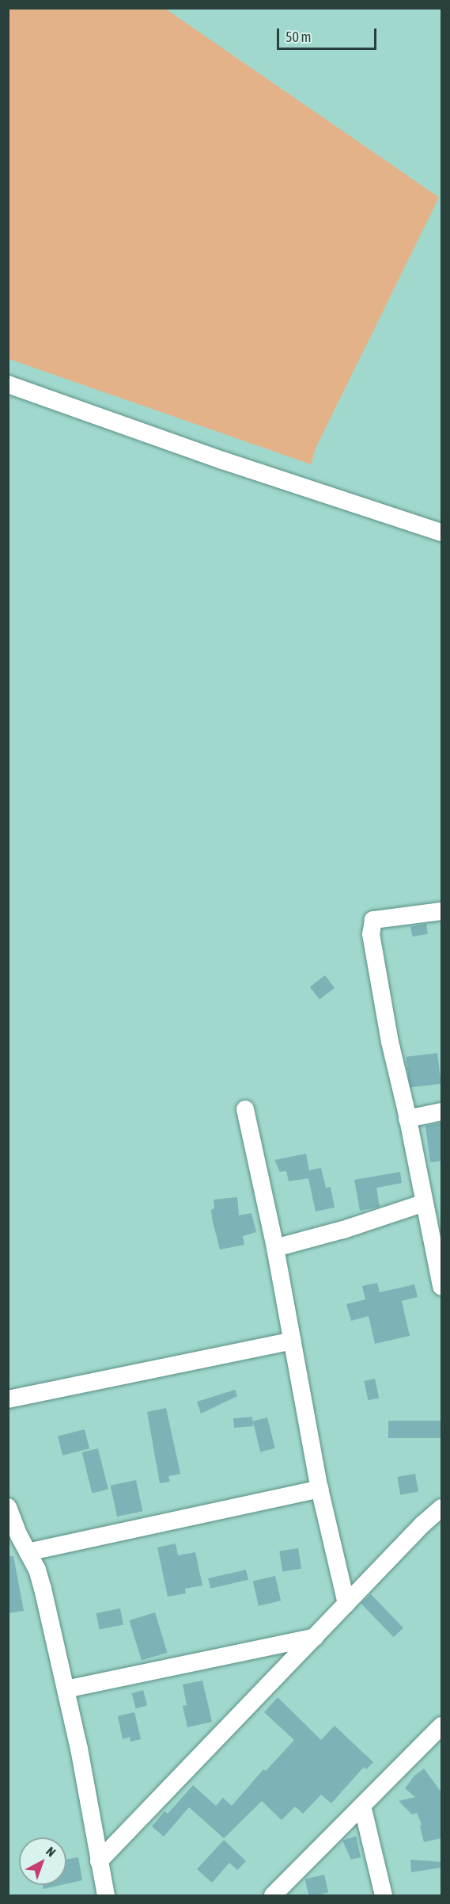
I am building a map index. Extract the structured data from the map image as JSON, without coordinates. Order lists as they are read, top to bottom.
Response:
{
  "scale_bar": "50 m",
  "north": "top right"
}
